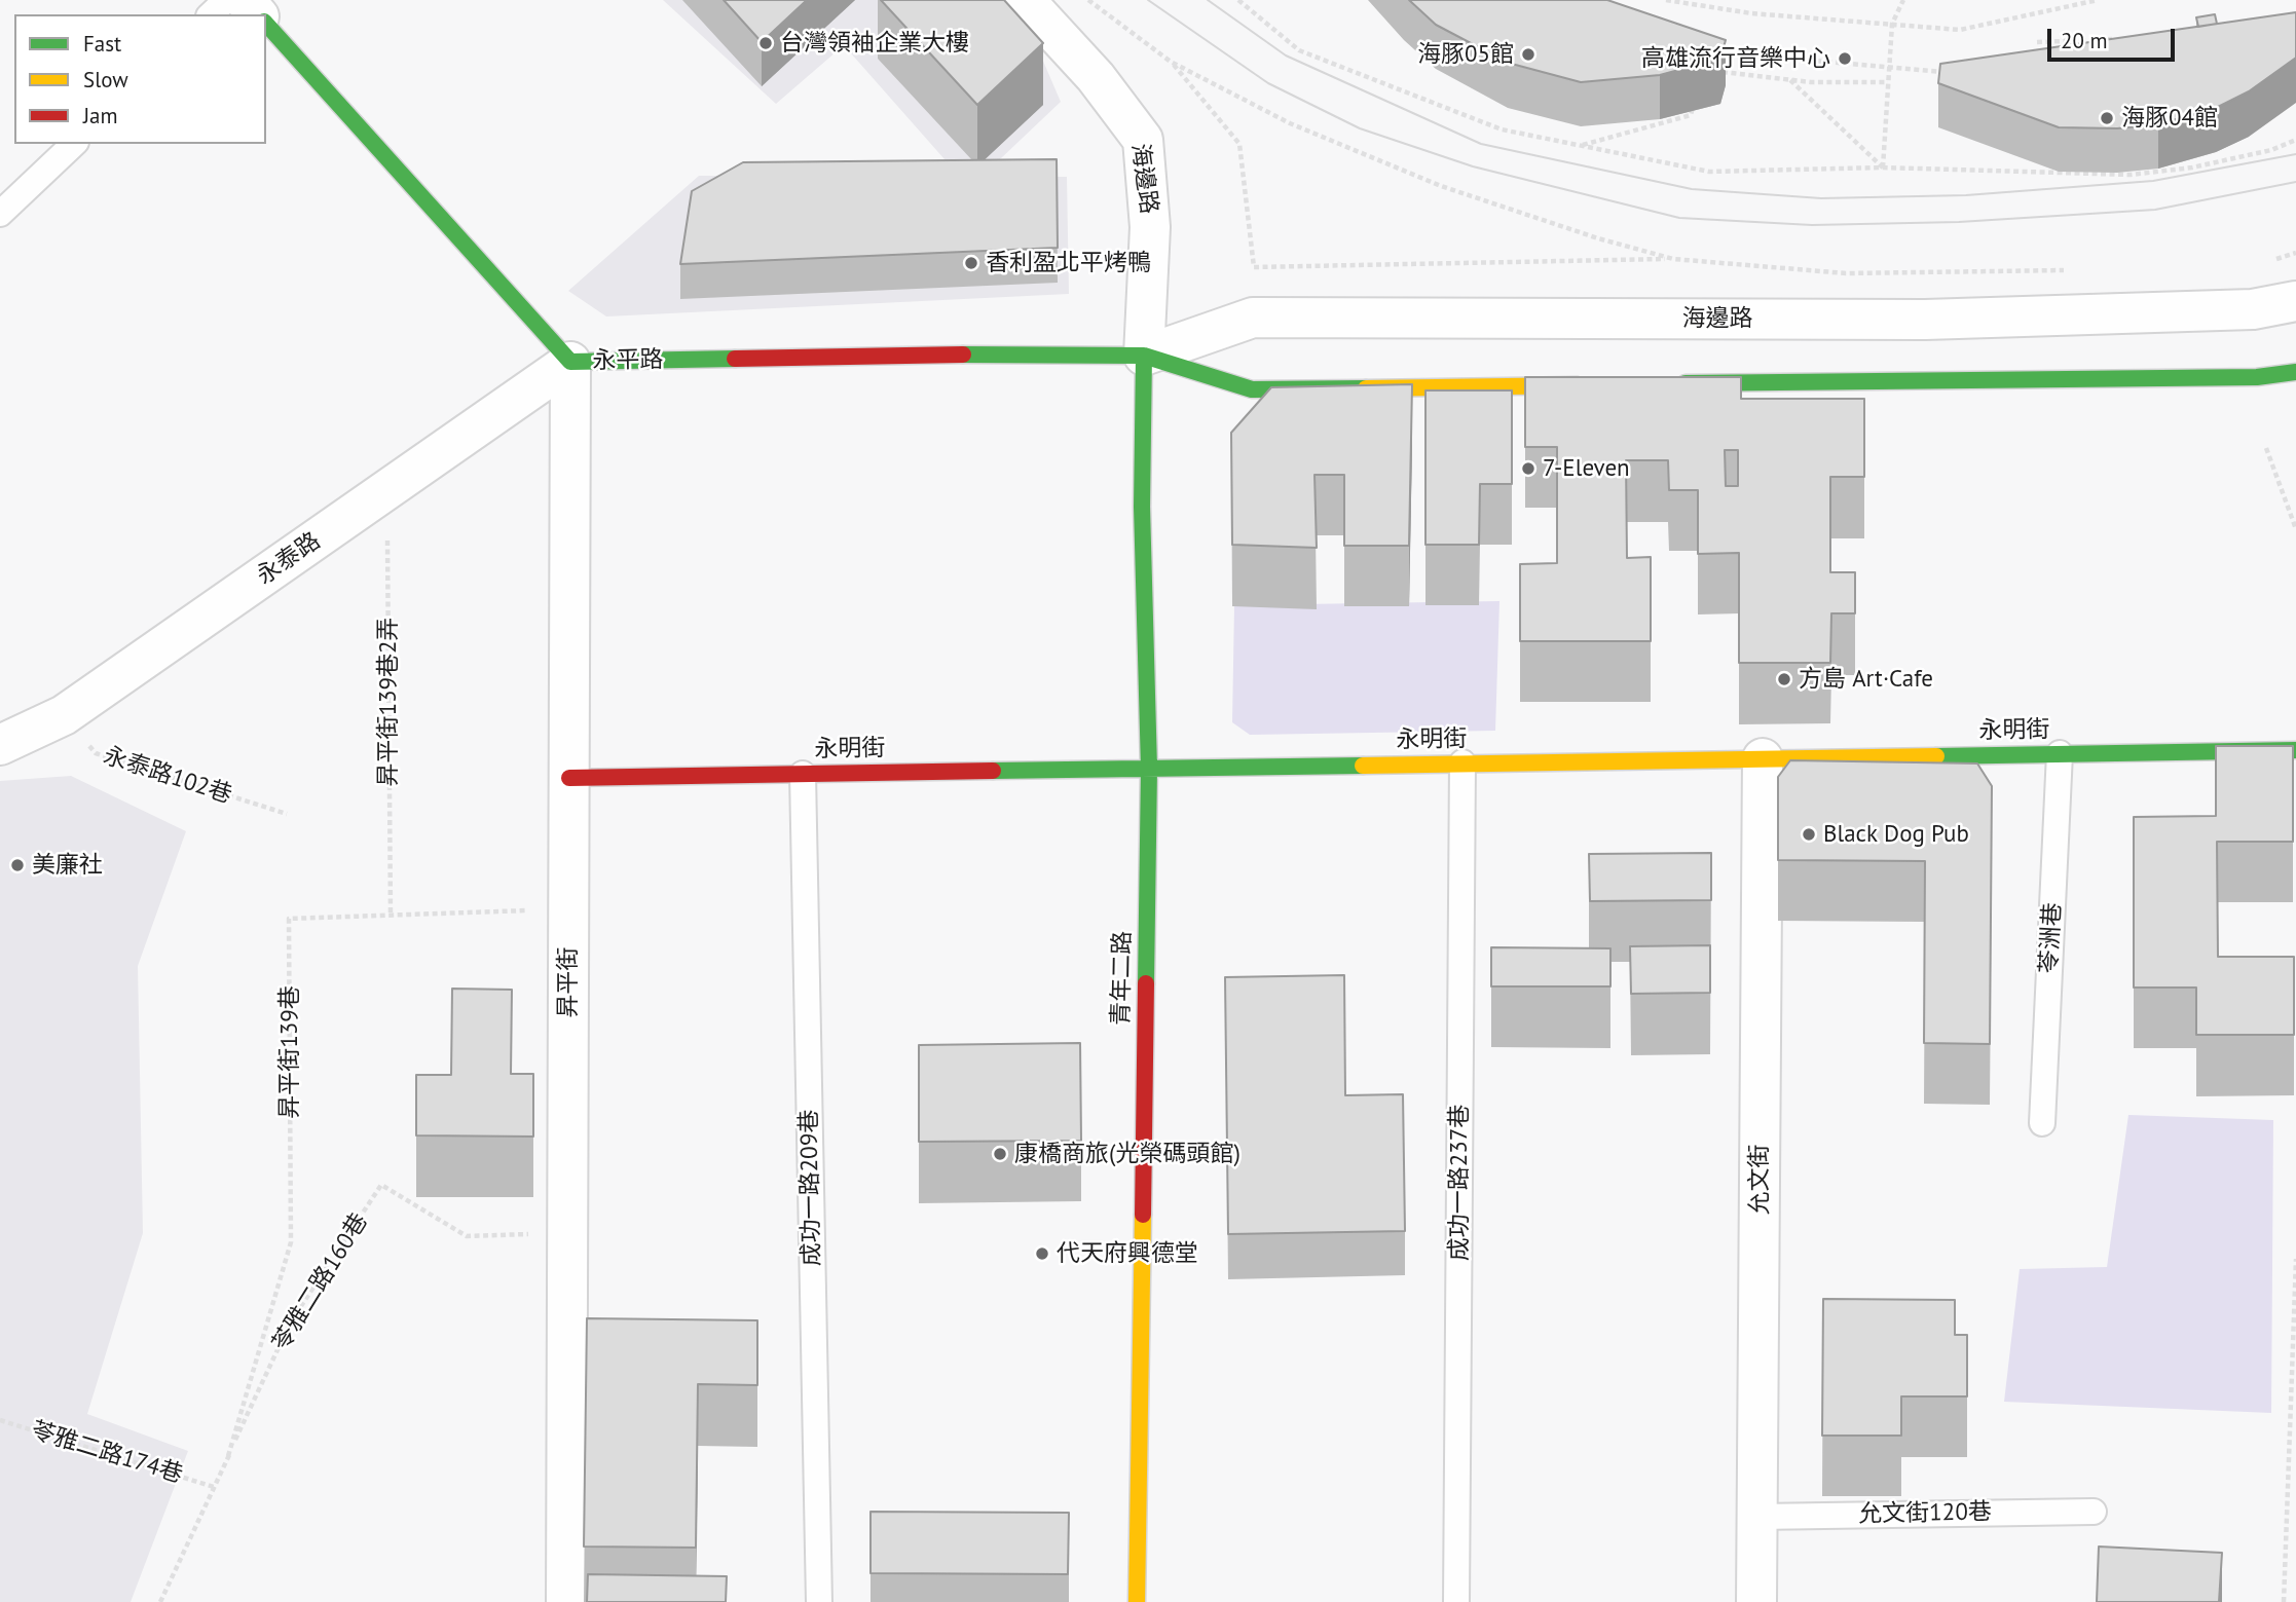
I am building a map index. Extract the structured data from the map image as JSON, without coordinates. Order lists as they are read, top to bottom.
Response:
{
  "streets": {
    "street": [
      "海邊路",
      "永平路",
      "永泰路",
      "永明街",
      "青年二路",
      "昇平街",
      "允文街"
    ],
    "lane": [
      "苓洲巷",
      "成功一路237巷",
      "成功一路209巷",
      "允文街120巷"
    ],
    "path": [
      "昇平街139巷2弄",
      "永泰路102巷",
      "昇平街139巷",
      "苓雅二路160巷",
      "苓雅二路174巷"
    ]
  },
  "crossings": [
    ["海邊路", "永平路"],
    ["海邊路", "青年二路"],
    ["永平路", "永泰路"],
    ["永平路", "青年二路"],
    ["永平路", "昇平街"],
    ["永泰路", "昇平街139巷2弄"],
    ["永泰路", "永泰路102巷"],
    ["永泰路", "昇平街"],
    ["昇平街139巷2弄", "昇平街139巷"],
    ["永明街", "苓洲巷"],
    ["永明街", "青年二路"],
    ["永明街", "昇平街"],
    ["永明街", "允文街"],
    ["永明街", "成功一路237巷"],
    ["永明街", "成功一路209巷"],
    ["昇平街", "昇平街139巷"],
    ["昇平街", "苓雅二路160巷"],
    ["昇平街139巷", "苓雅二路160巷"],
    ["允文街", "允文街120巷"],
    ["苓雅二路160巷", "苓雅二路174巷"]
  ],
  "places": [
    "台灣領袖企業大樓",
    "海豚05館",
    "高雄流行音樂中心",
    "海豚04館",
    "香利盈北平烤鴨",
    "7-Eleven",
    "方島 Art·Cafe",
    "Black Dog Pub",
    "美廉社",
    "康橋商旅(光榮碼頭館)",
    "代天府興德堂"
  ],
  "legend": ["Fast", "Slow", "Jam"],
  "scale_bar": "20 m"
}
